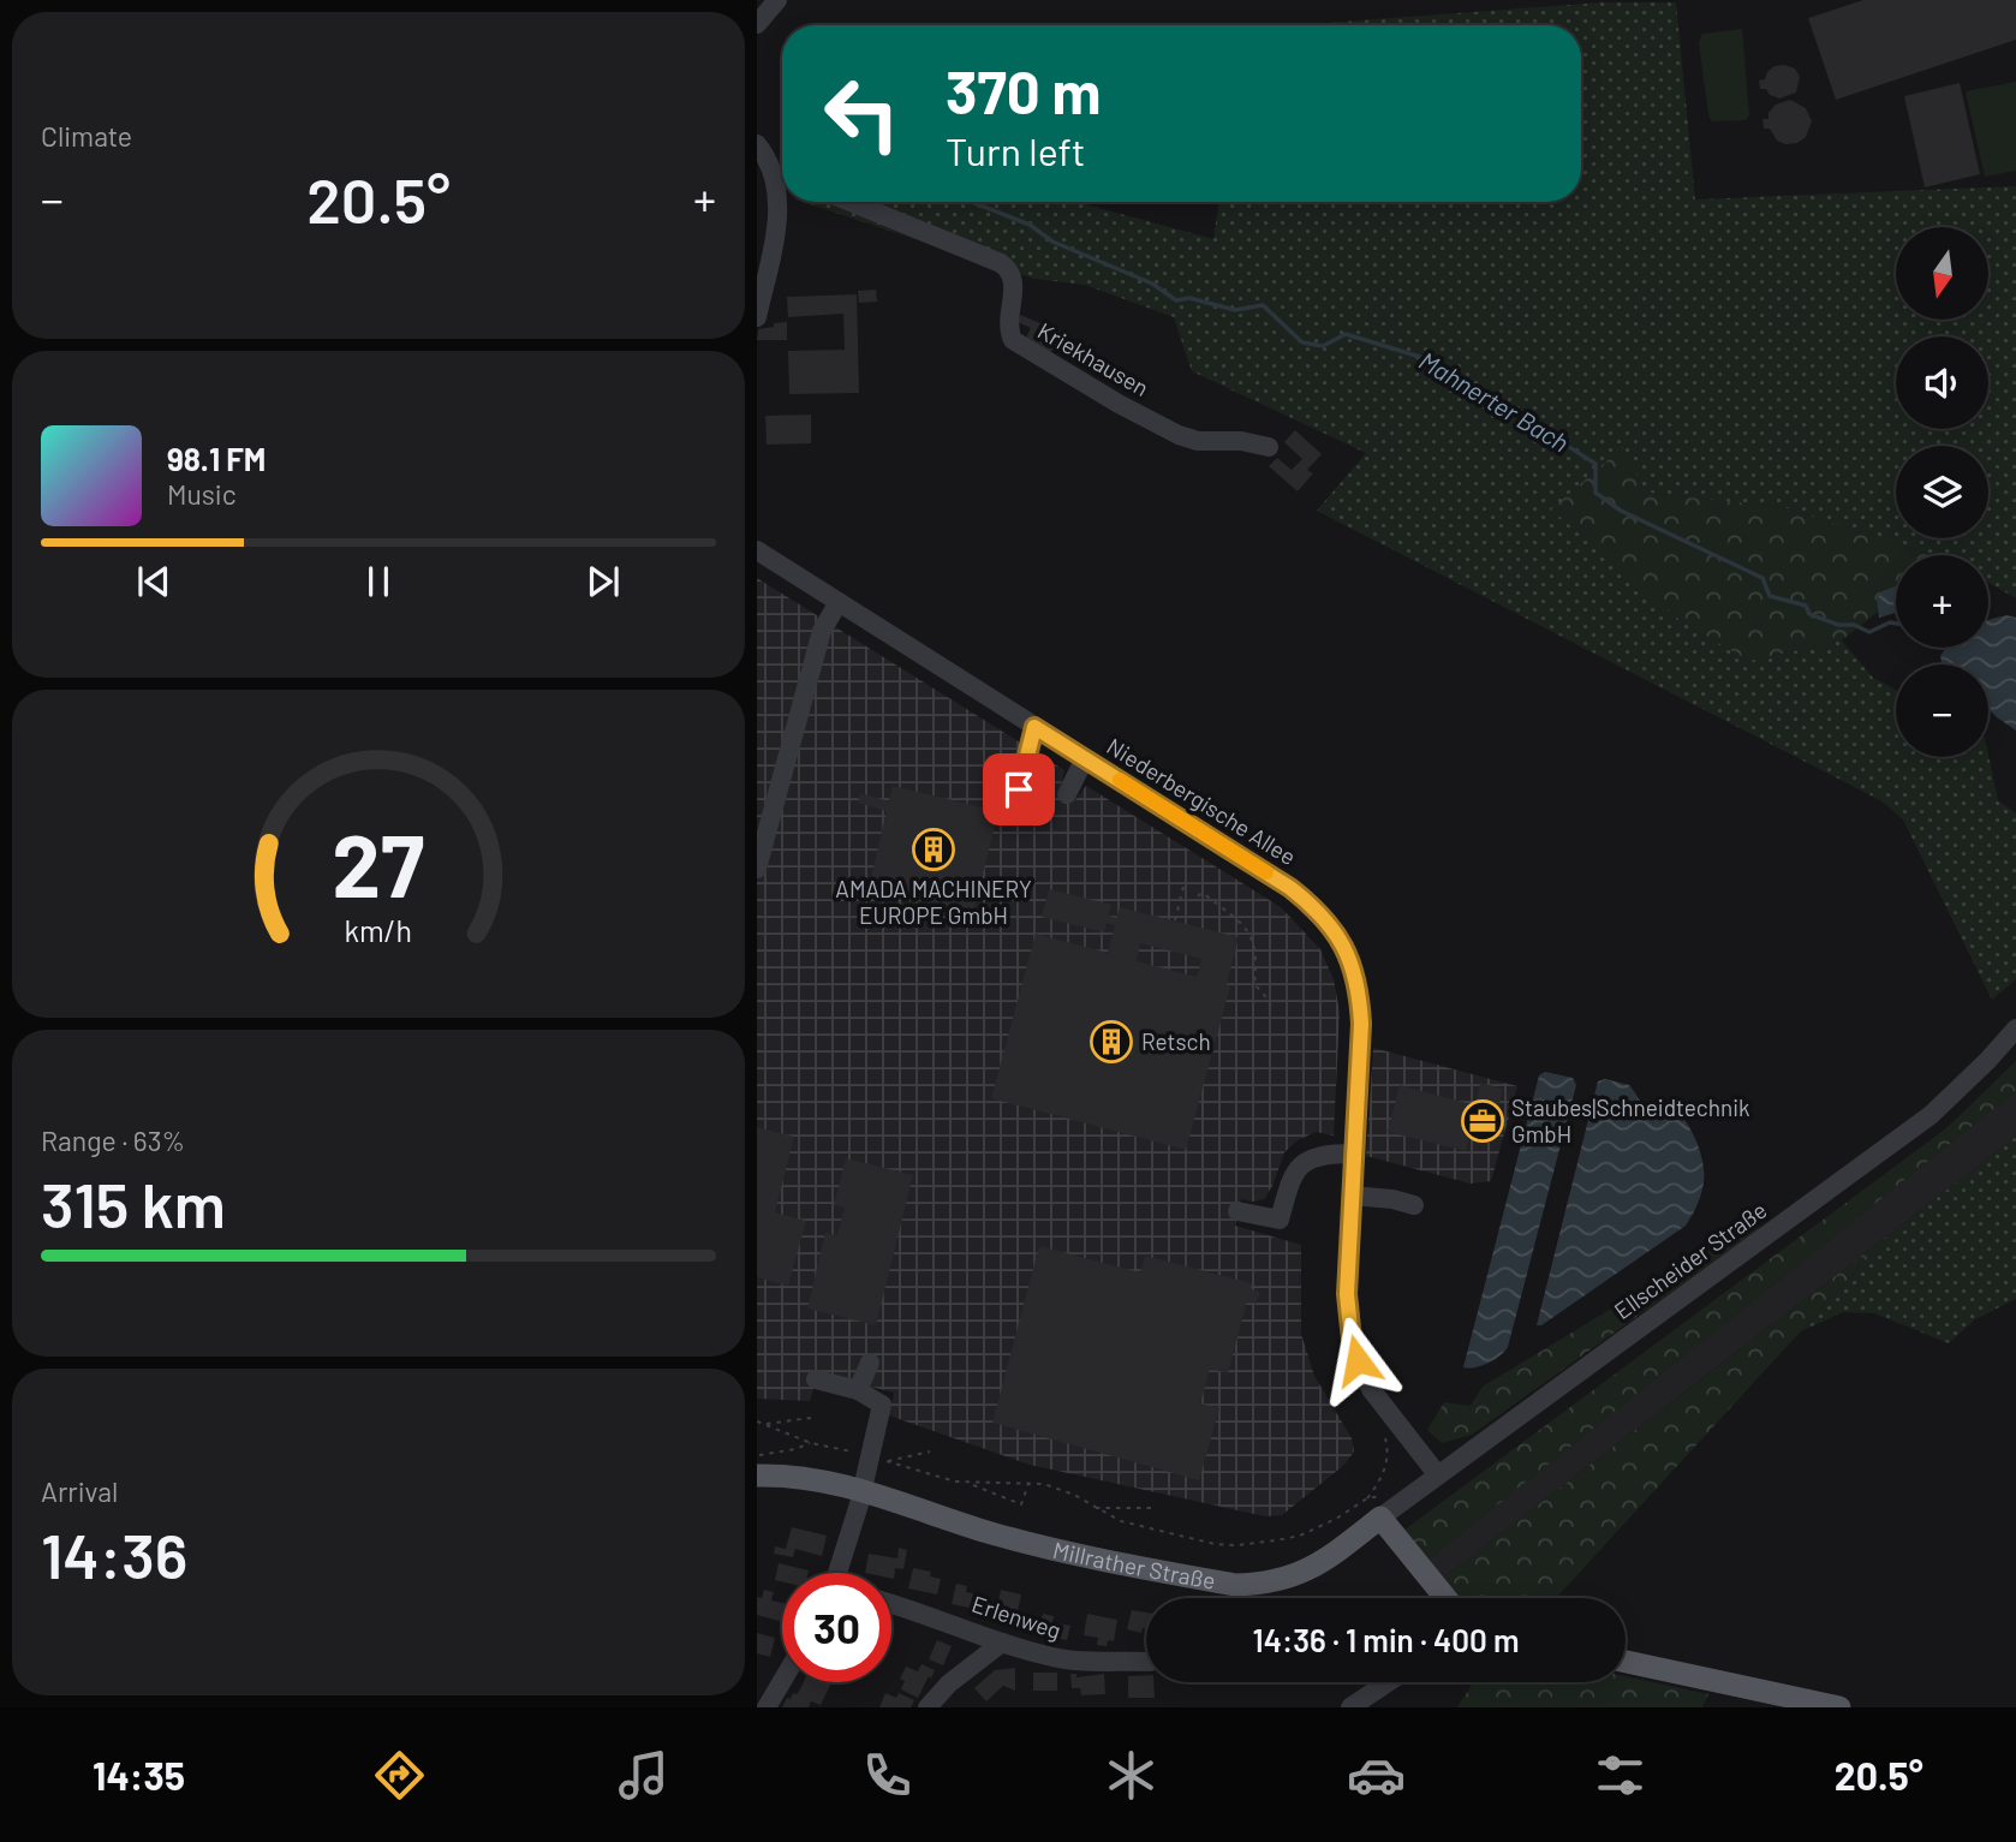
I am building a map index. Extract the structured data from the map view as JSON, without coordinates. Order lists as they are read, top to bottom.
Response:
{
  "streets": {
    "main road": ["Millrather Straße"],
    "street": [
      "Kriekhausen",
      "Niederbergische Allee",
      "Ellscheider Straße",
      "Erlenweg"
    ]
  },
  "crossings": [
    ["Niederbergische Allee", "Ellscheider Straße"],
    ["Ellscheider Straße", "Millrather Straße"]
  ],
  "water": ["Mahnerter Bach"],
  "places": {
    "building": ["AMADA MACHINERY EUROPE GmbH", "Retsch"],
    "office": ["Staubes|Schneidtechnik GmbH"]
  },
  "north": "bottom",
  "page": {
    "tile": [
      "Climate",
      ["Range · 63%", "315 km"],
      ["Arrival", "14:36"]
    ],
    "turn": ["370 m", "Turn left"],
    "heat": ["−", "20.5°", "+"],
    "map_buttons": ["+", "−"],
    "song": ["98.1 FM", "Music"],
    "limit": "30",
    "trip": "14:36 · 1 min · 400 m",
    "tabs": ["14:35", "20.5°"],
    "gauge": ["27", "km/h"]
  }
}
